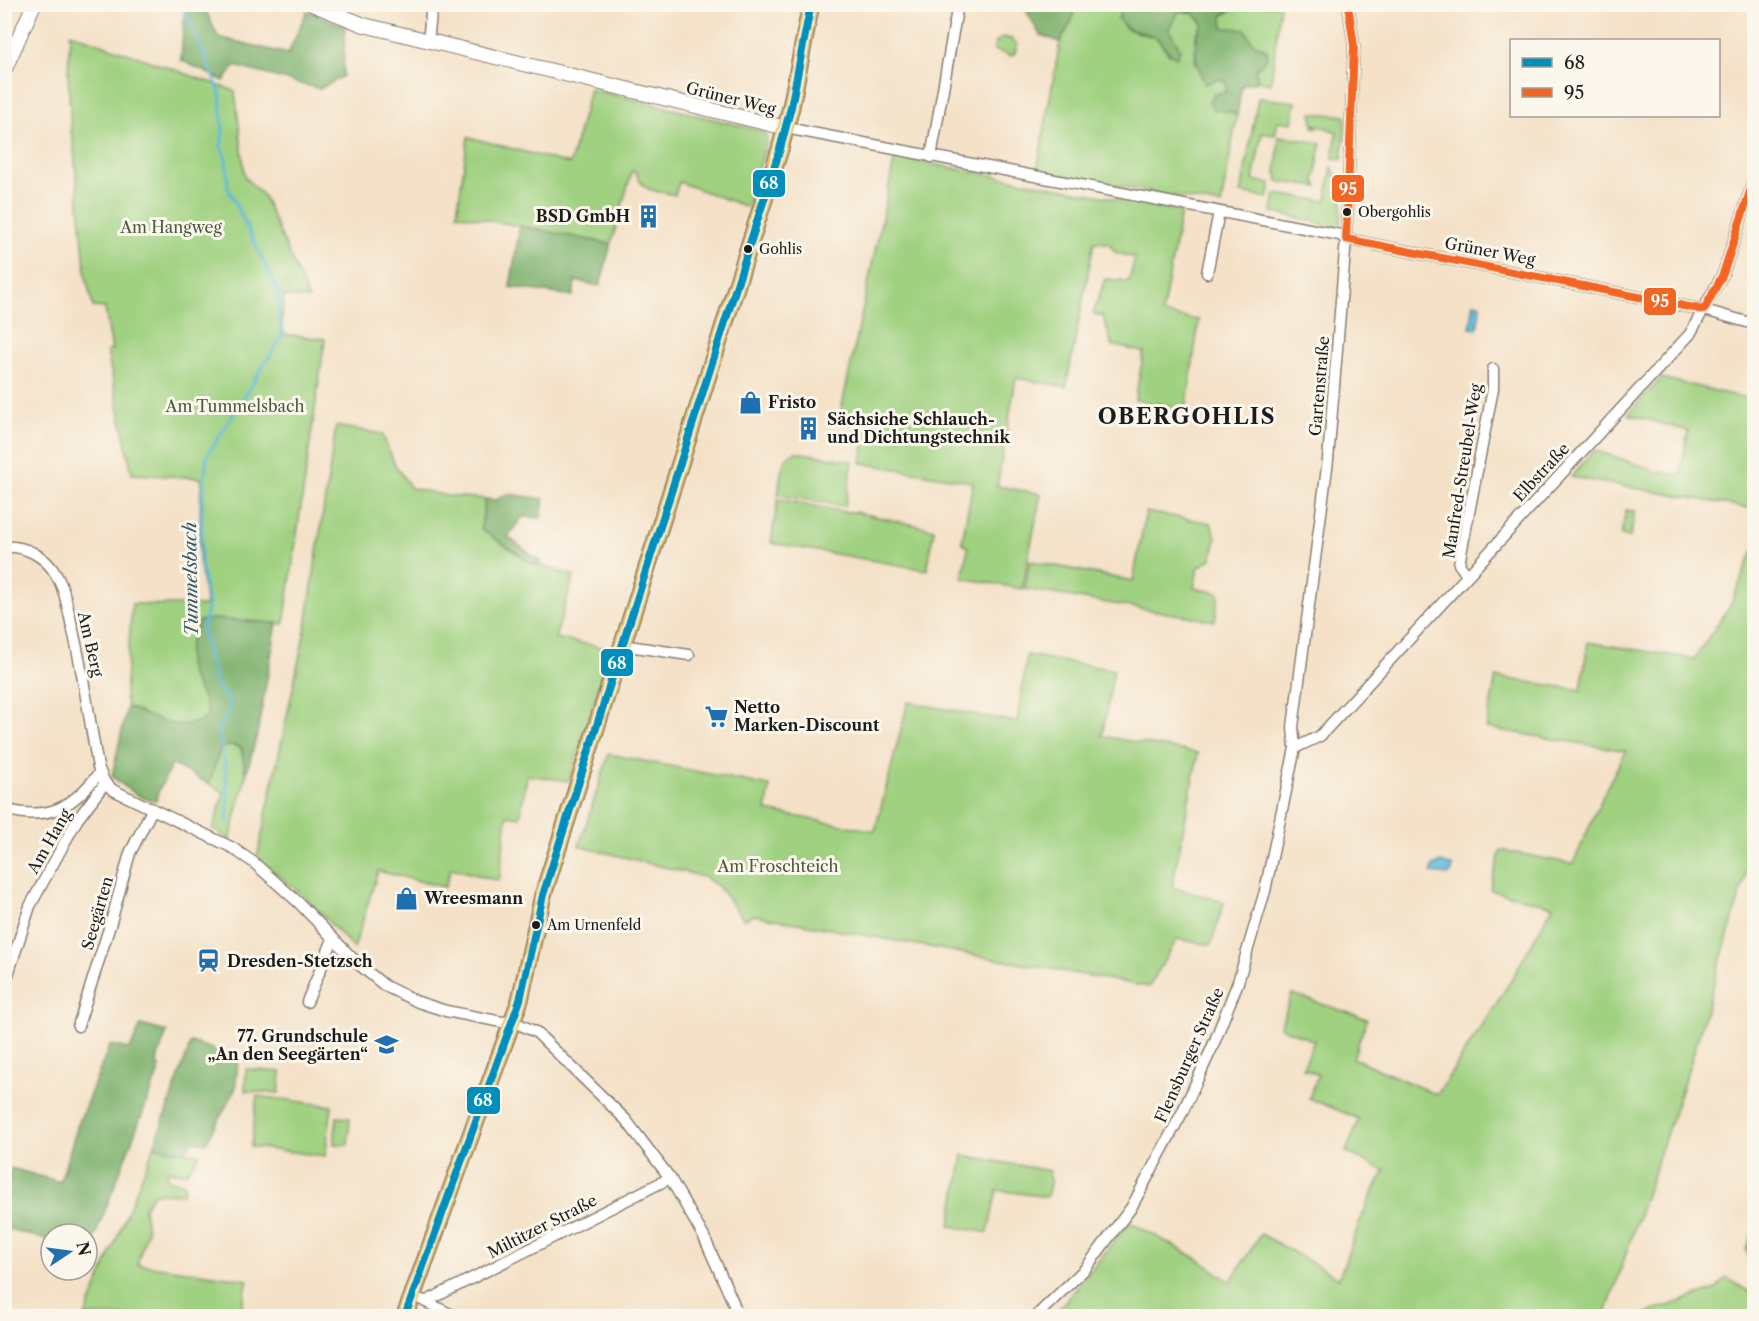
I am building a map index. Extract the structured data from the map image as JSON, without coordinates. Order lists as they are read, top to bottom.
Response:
{
  "streets": {
    "street": [
      "Grüner Weg",
      "Gartenstraße",
      "Manfred-Streubel-Weg",
      "Elbstraße",
      "Am Berg",
      "Am Hang",
      "Seegärten",
      "Flensburger Straße",
      "Miltitzer Straße"
    ]
  },
  "crossings": [
    ["Grüner Weg", "Gartenstraße"],
    ["Grüner Weg", "Elbstraße"],
    ["Gartenstraße", "Elbstraße"],
    ["Gartenstraße", "Flensburger Straße"],
    ["Manfred-Streubel-Weg", "Elbstraße"],
    ["Am Berg", "Am Hang"]
  ],
  "districts": ["OBERGOHLIS"],
  "water": ["Tummelsbach"],
  "parks": ["Am Hangweg", "Am Tummelsbach", "Am Froschteich"],
  "places": {
    "other": ["Obergohlis", "Gohlis", "Am Urnenfeld"],
    "building": ["BSD GmbH", "Sächsiche Schlauch- und Dichtungstechnik"],
    "shop": ["Fristo", "Wreesmann"],
    "supermarket": ["Netto Marken-Discount"],
    "station": ["Dresden-Stetzsch"],
    "school or university": ["77. Grundschule „An den Seegärten“"]
  },
  "lines": ["transit line 68", "transit line 95"],
  "legend": ["68", "95"],
  "north": "right"
}
